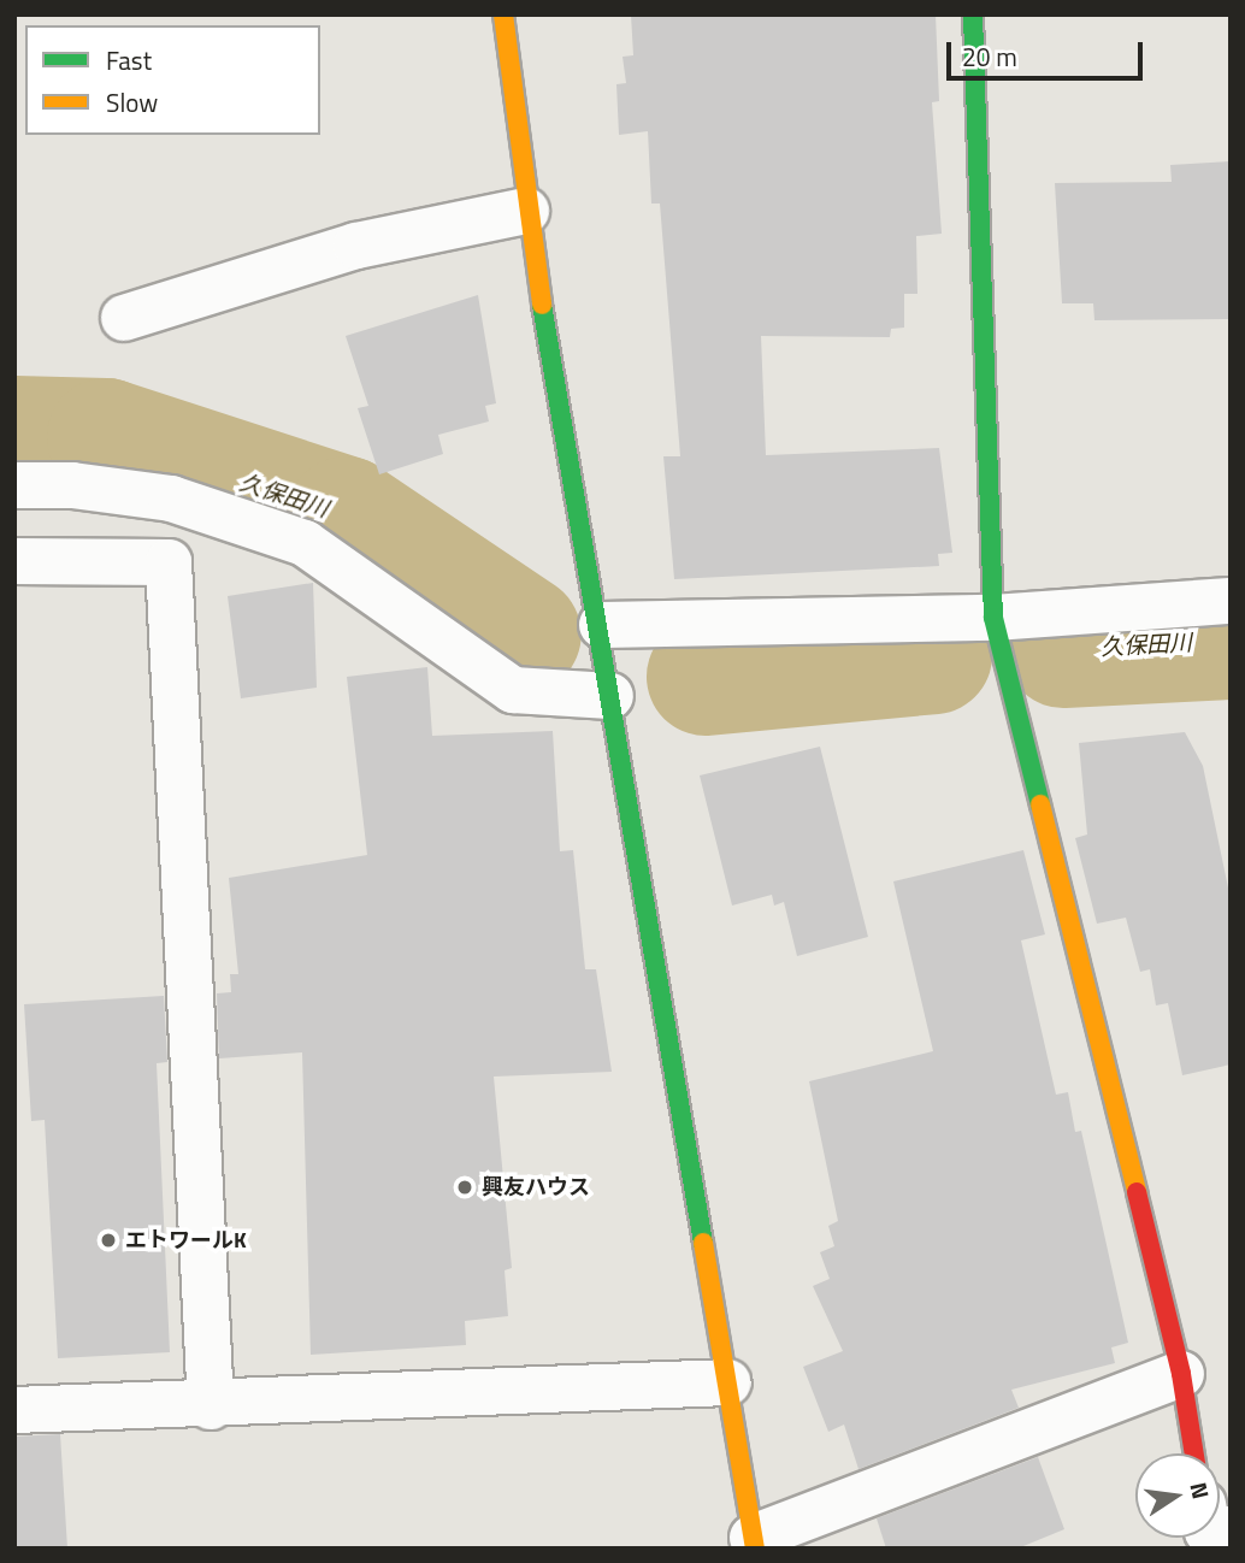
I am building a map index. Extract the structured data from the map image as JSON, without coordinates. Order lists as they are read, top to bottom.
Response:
{
  "water": ["久保田川"],
  "places": ["興友ハウス", "エトワールK"],
  "legend": ["Fast", "Slow"],
  "scale_bar": "20 m",
  "north": "right"
}
